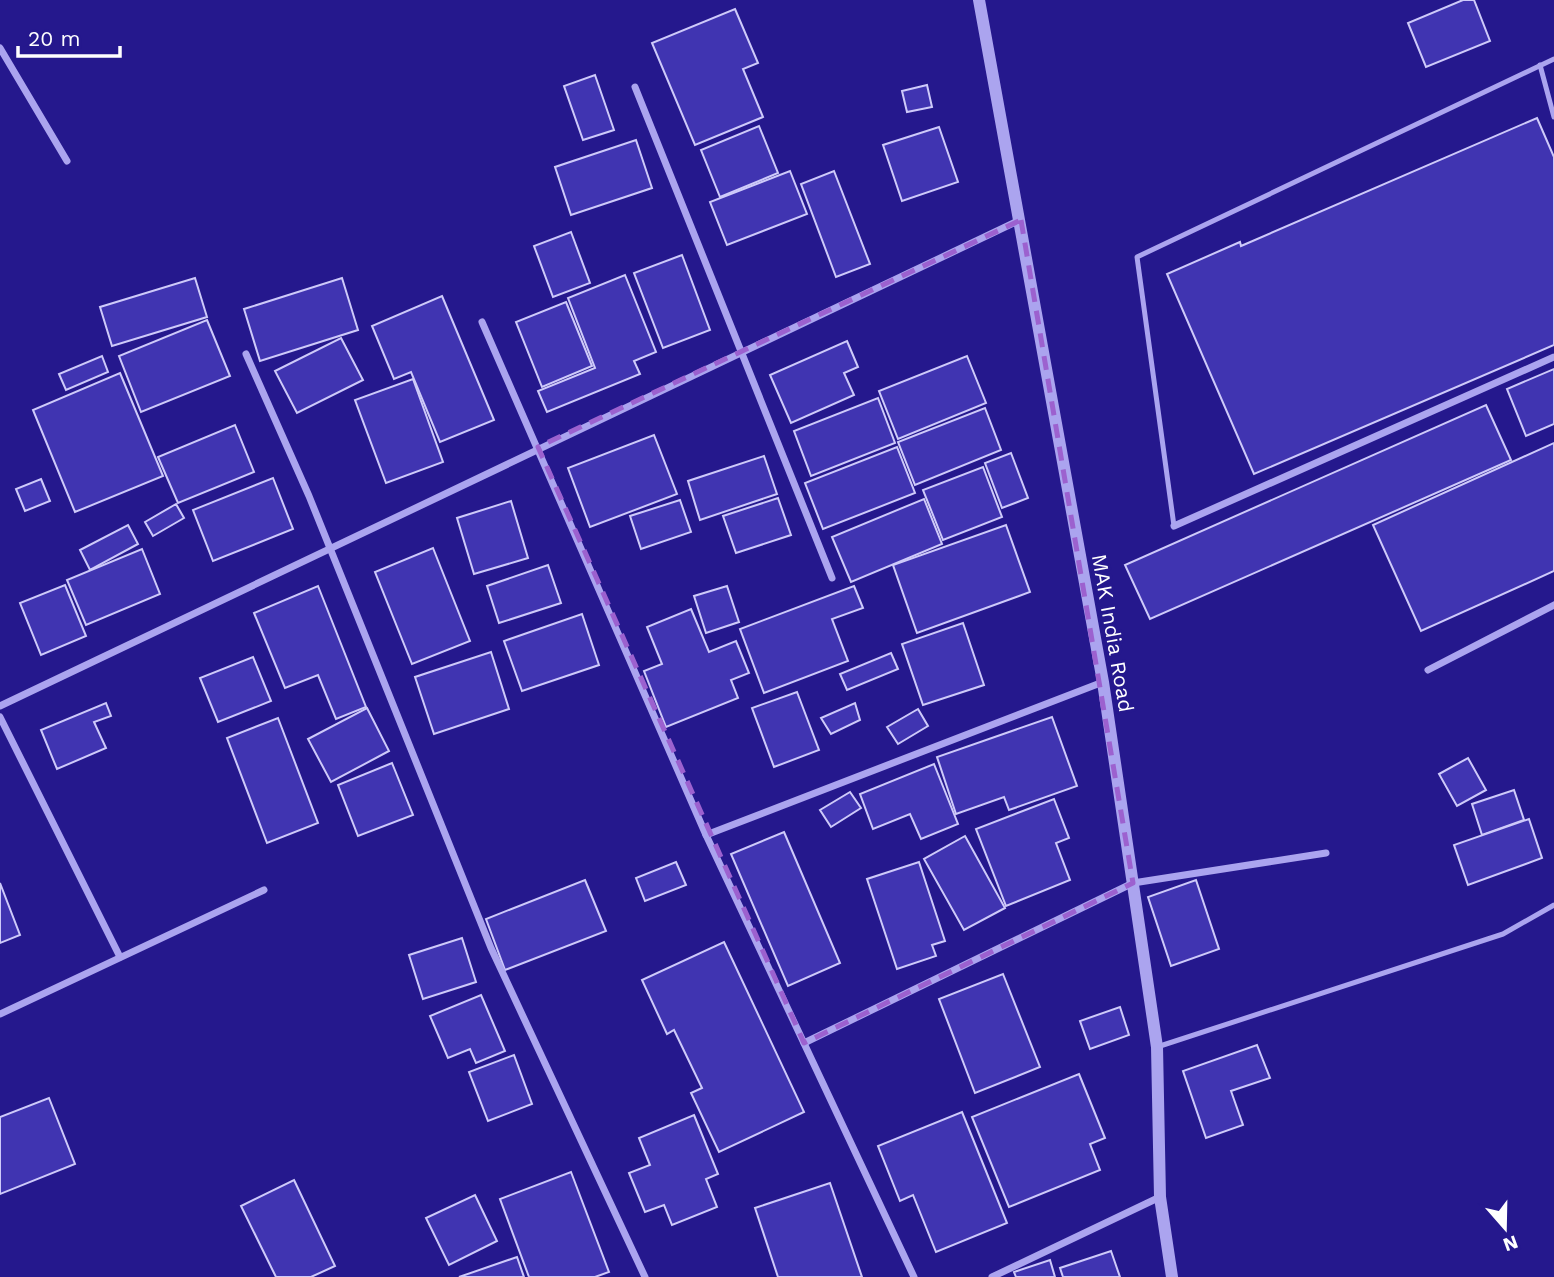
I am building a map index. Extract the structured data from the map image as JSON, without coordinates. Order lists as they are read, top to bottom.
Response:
{
  "streets": {
    "street": ["MAK India Road"]
  },
  "scale_bar": "20 m",
  "north": "bottom"
}
